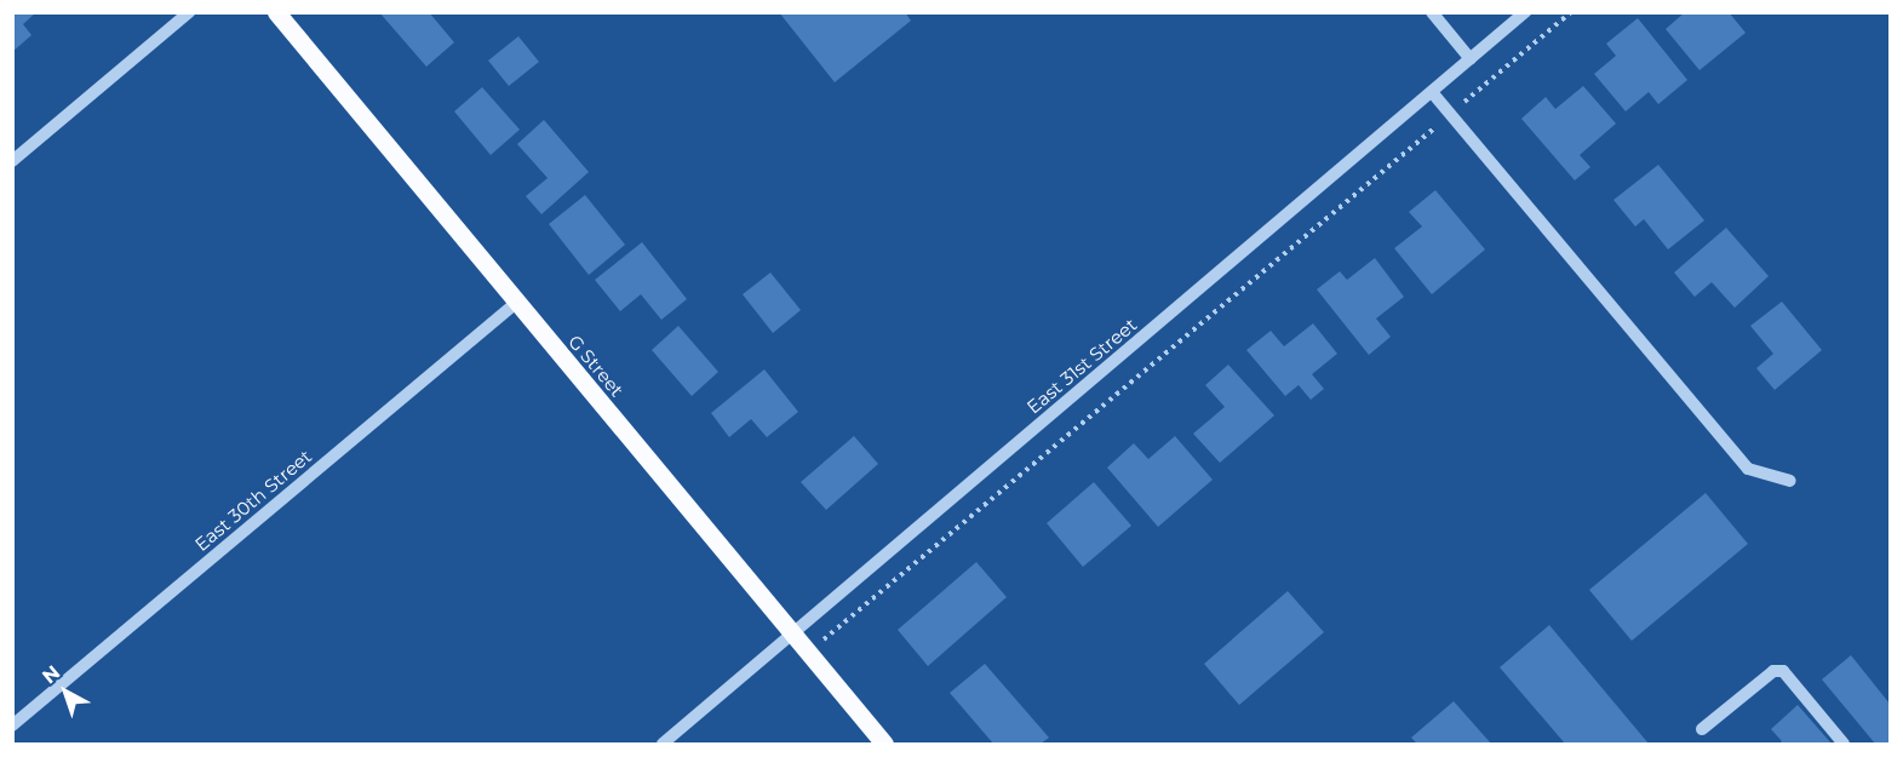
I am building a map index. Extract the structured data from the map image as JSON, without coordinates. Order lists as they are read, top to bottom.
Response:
{
  "streets": {
    "main road": ["G Street"],
    "street": ["East 31st Street", "East 30th Street"]
  },
  "crossings": [
    ["G Street", "East 31st Street"],
    ["G Street", "East 30th Street"]
  ],
  "north": "top left"
}
